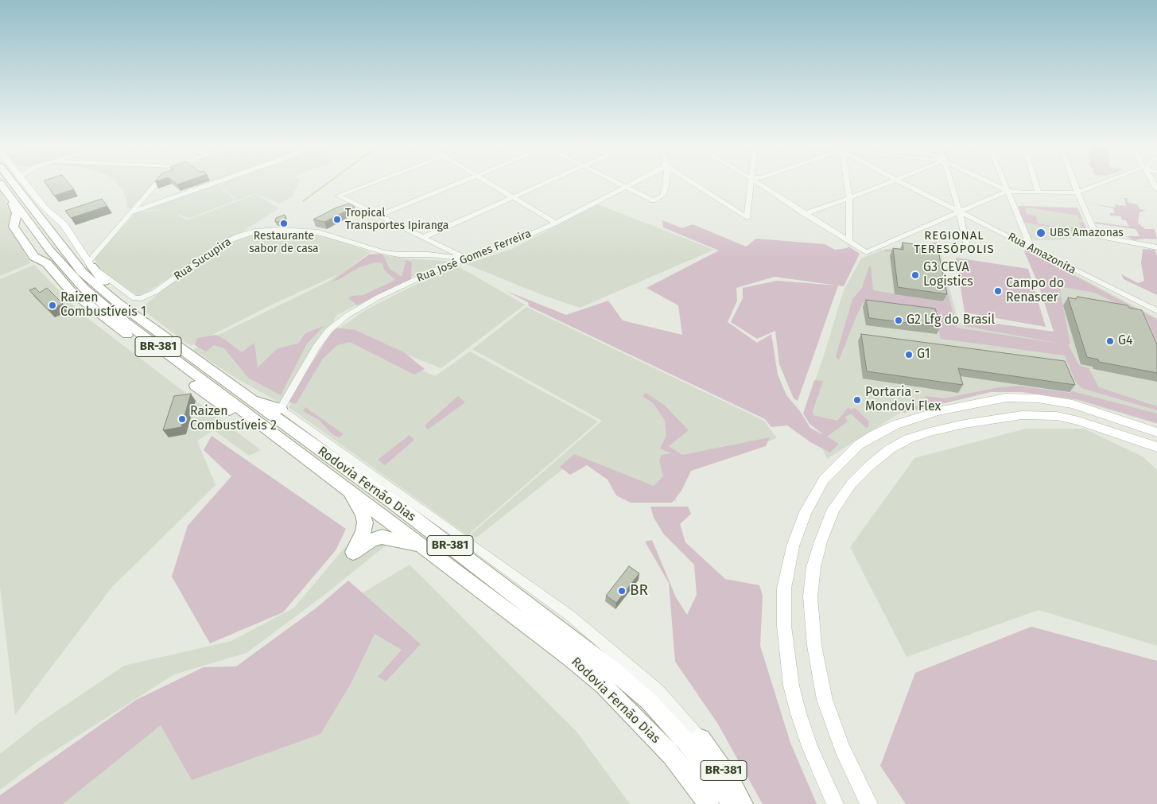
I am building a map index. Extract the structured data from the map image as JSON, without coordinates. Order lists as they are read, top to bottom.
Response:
{
  "streets": {
    "highway": ["BR-381", "Rodovia Fernão Dias"],
    "street": ["Rua Amazonita", "Rua José Gomes Ferreira", "Rua Sucupira"]
  },
  "crossings": [
    ["Rua José Gomes Ferreira", "Rua Sucupira"],
    ["Rua José Gomes Ferreira", "Rodovia Fernão Dias"],
    ["Rua Sucupira", "BR-381"],
    ["BR-381", "Rodovia Fernão Dias"]
  ],
  "districts": ["REGIONAL TERESÓPOLIS"],
  "places": [
    "Tropical Transportes Ipiranga",
    "Restaurante sabor de casa",
    "UBS Amazonas",
    "G3 CEVA Logistics",
    "Campo do Renascer",
    "Raizen Combustíveis 1",
    "G2 Lfg do Brasil",
    "G4",
    "G1",
    "Portaria - Mondovi Flex",
    "Raizen Combustíveis 2",
    "BR"
  ]
}
